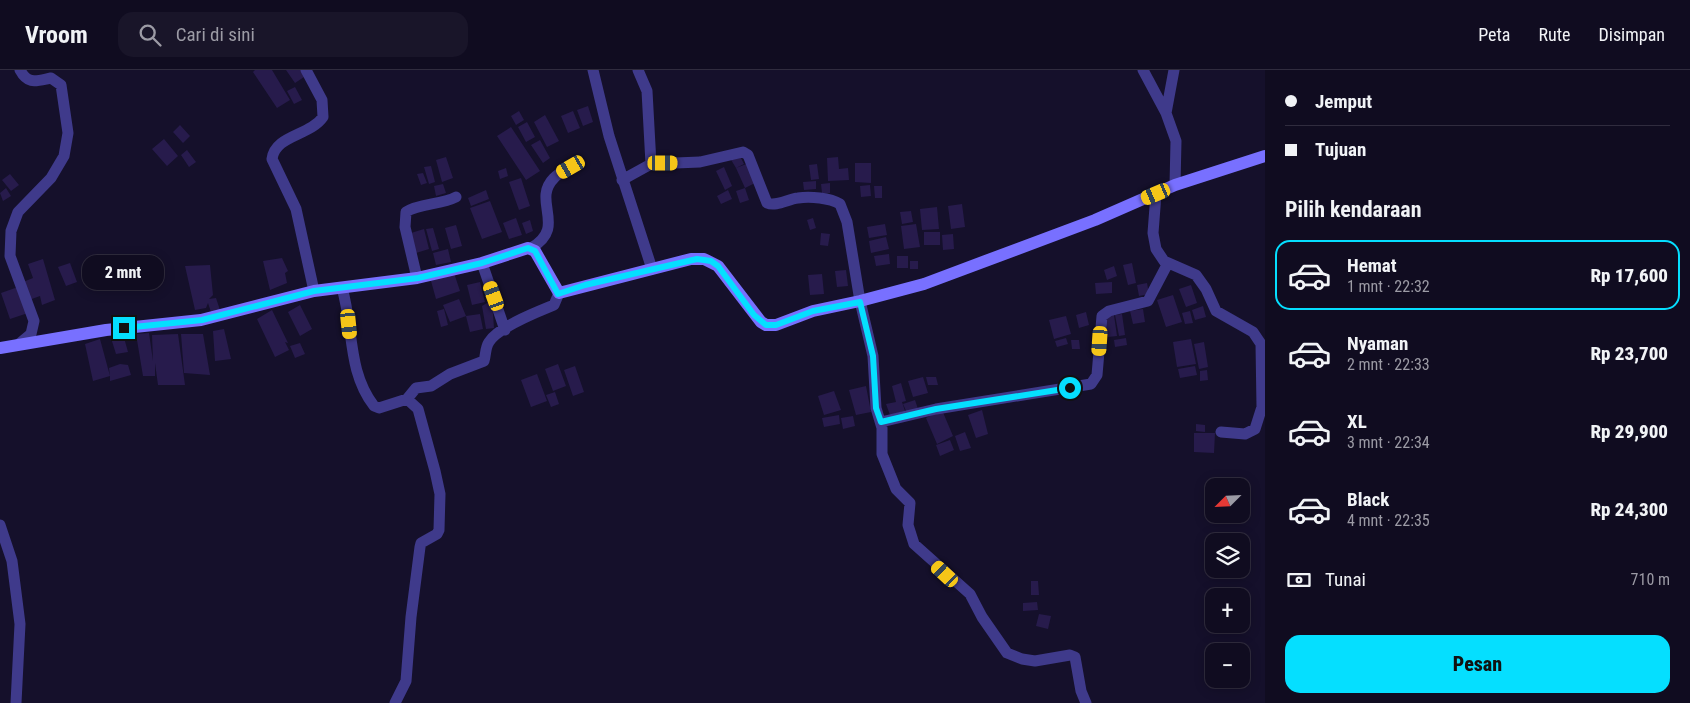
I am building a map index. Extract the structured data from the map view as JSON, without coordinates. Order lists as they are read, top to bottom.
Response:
{
  "north": "bottom left",
  "page": {
    "header": "Vroom",
    "search": "Cari di sini",
    "nav": ["Peta", "Rute", "Disimpan"],
    "banner": ["Jemput", "Tujuan"],
    "heading": "Pilih kendaraan",
    "list": [
      {
        "name": "Hemat",
        "note": "1 mnt · 22:32",
        "value": "Rp 17,600"
      },
      {
        "name": "Nyaman",
        "note": "2 mnt · 22:33",
        "value": "Rp 23,700"
      },
      {
        "name": "XL",
        "note": "3 mnt · 22:34",
        "value": "Rp 29,900"
      },
      {
        "name": "Black",
        "note": "4 mnt · 22:35",
        "value": "Rp 24,300"
      }
    ],
    "bubble": "2 mnt",
    "map_buttons": ["+", "−"],
    "pay": ["Tunai", "710 m"],
    "buttons": "Pesan"
  }
}
